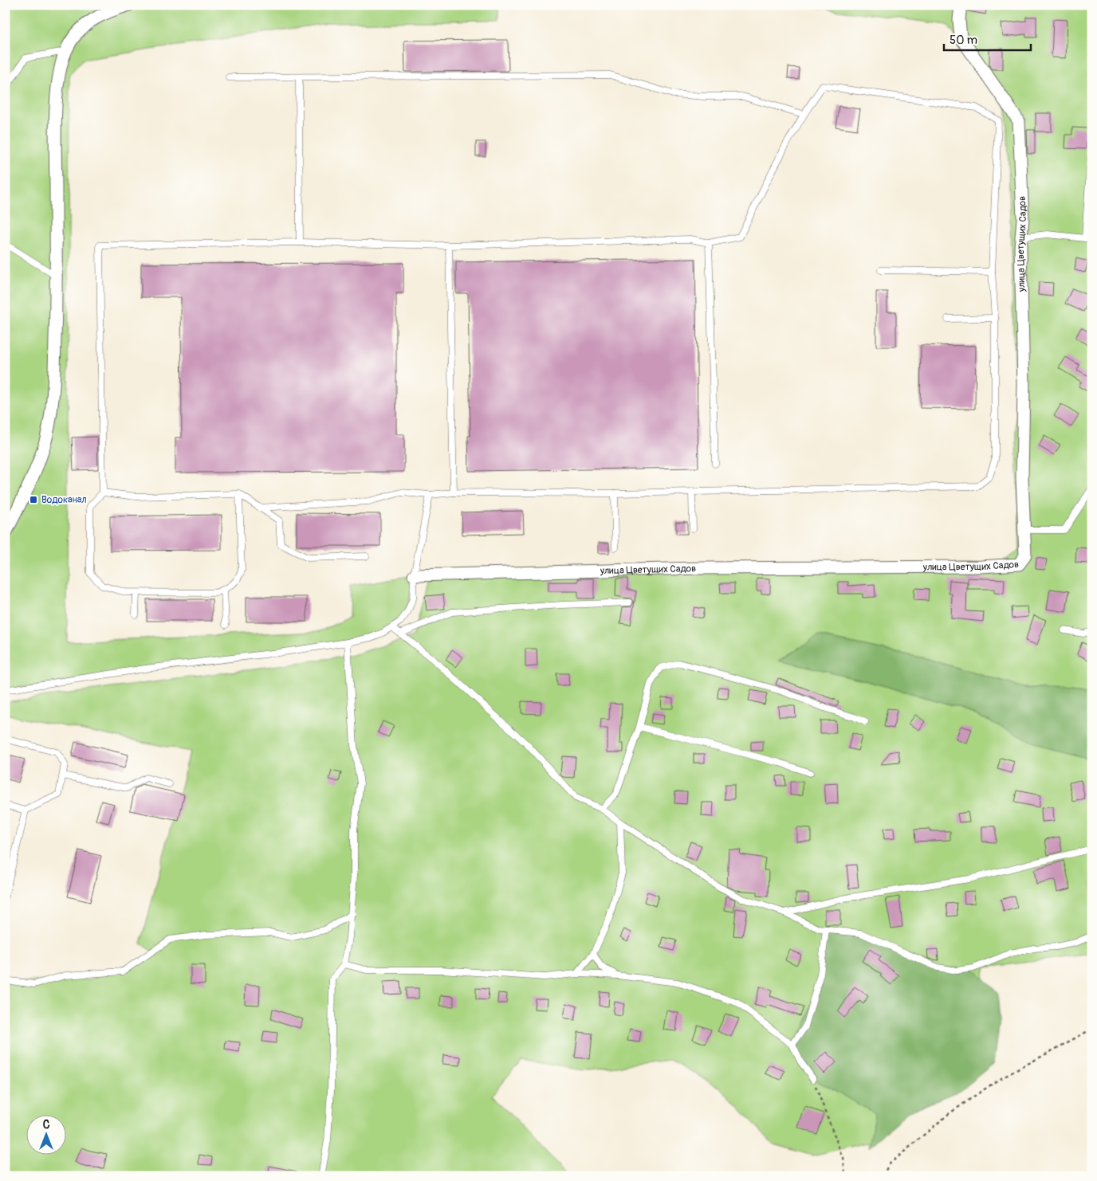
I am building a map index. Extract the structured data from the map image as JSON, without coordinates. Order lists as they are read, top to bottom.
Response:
{
  "streets": {
    "street": ["улица Цветущих Садов"]
  },
  "places": {
    "transit": ["Водоканал"]
  },
  "scale_bar": "50 m",
  "north": "top"
}
